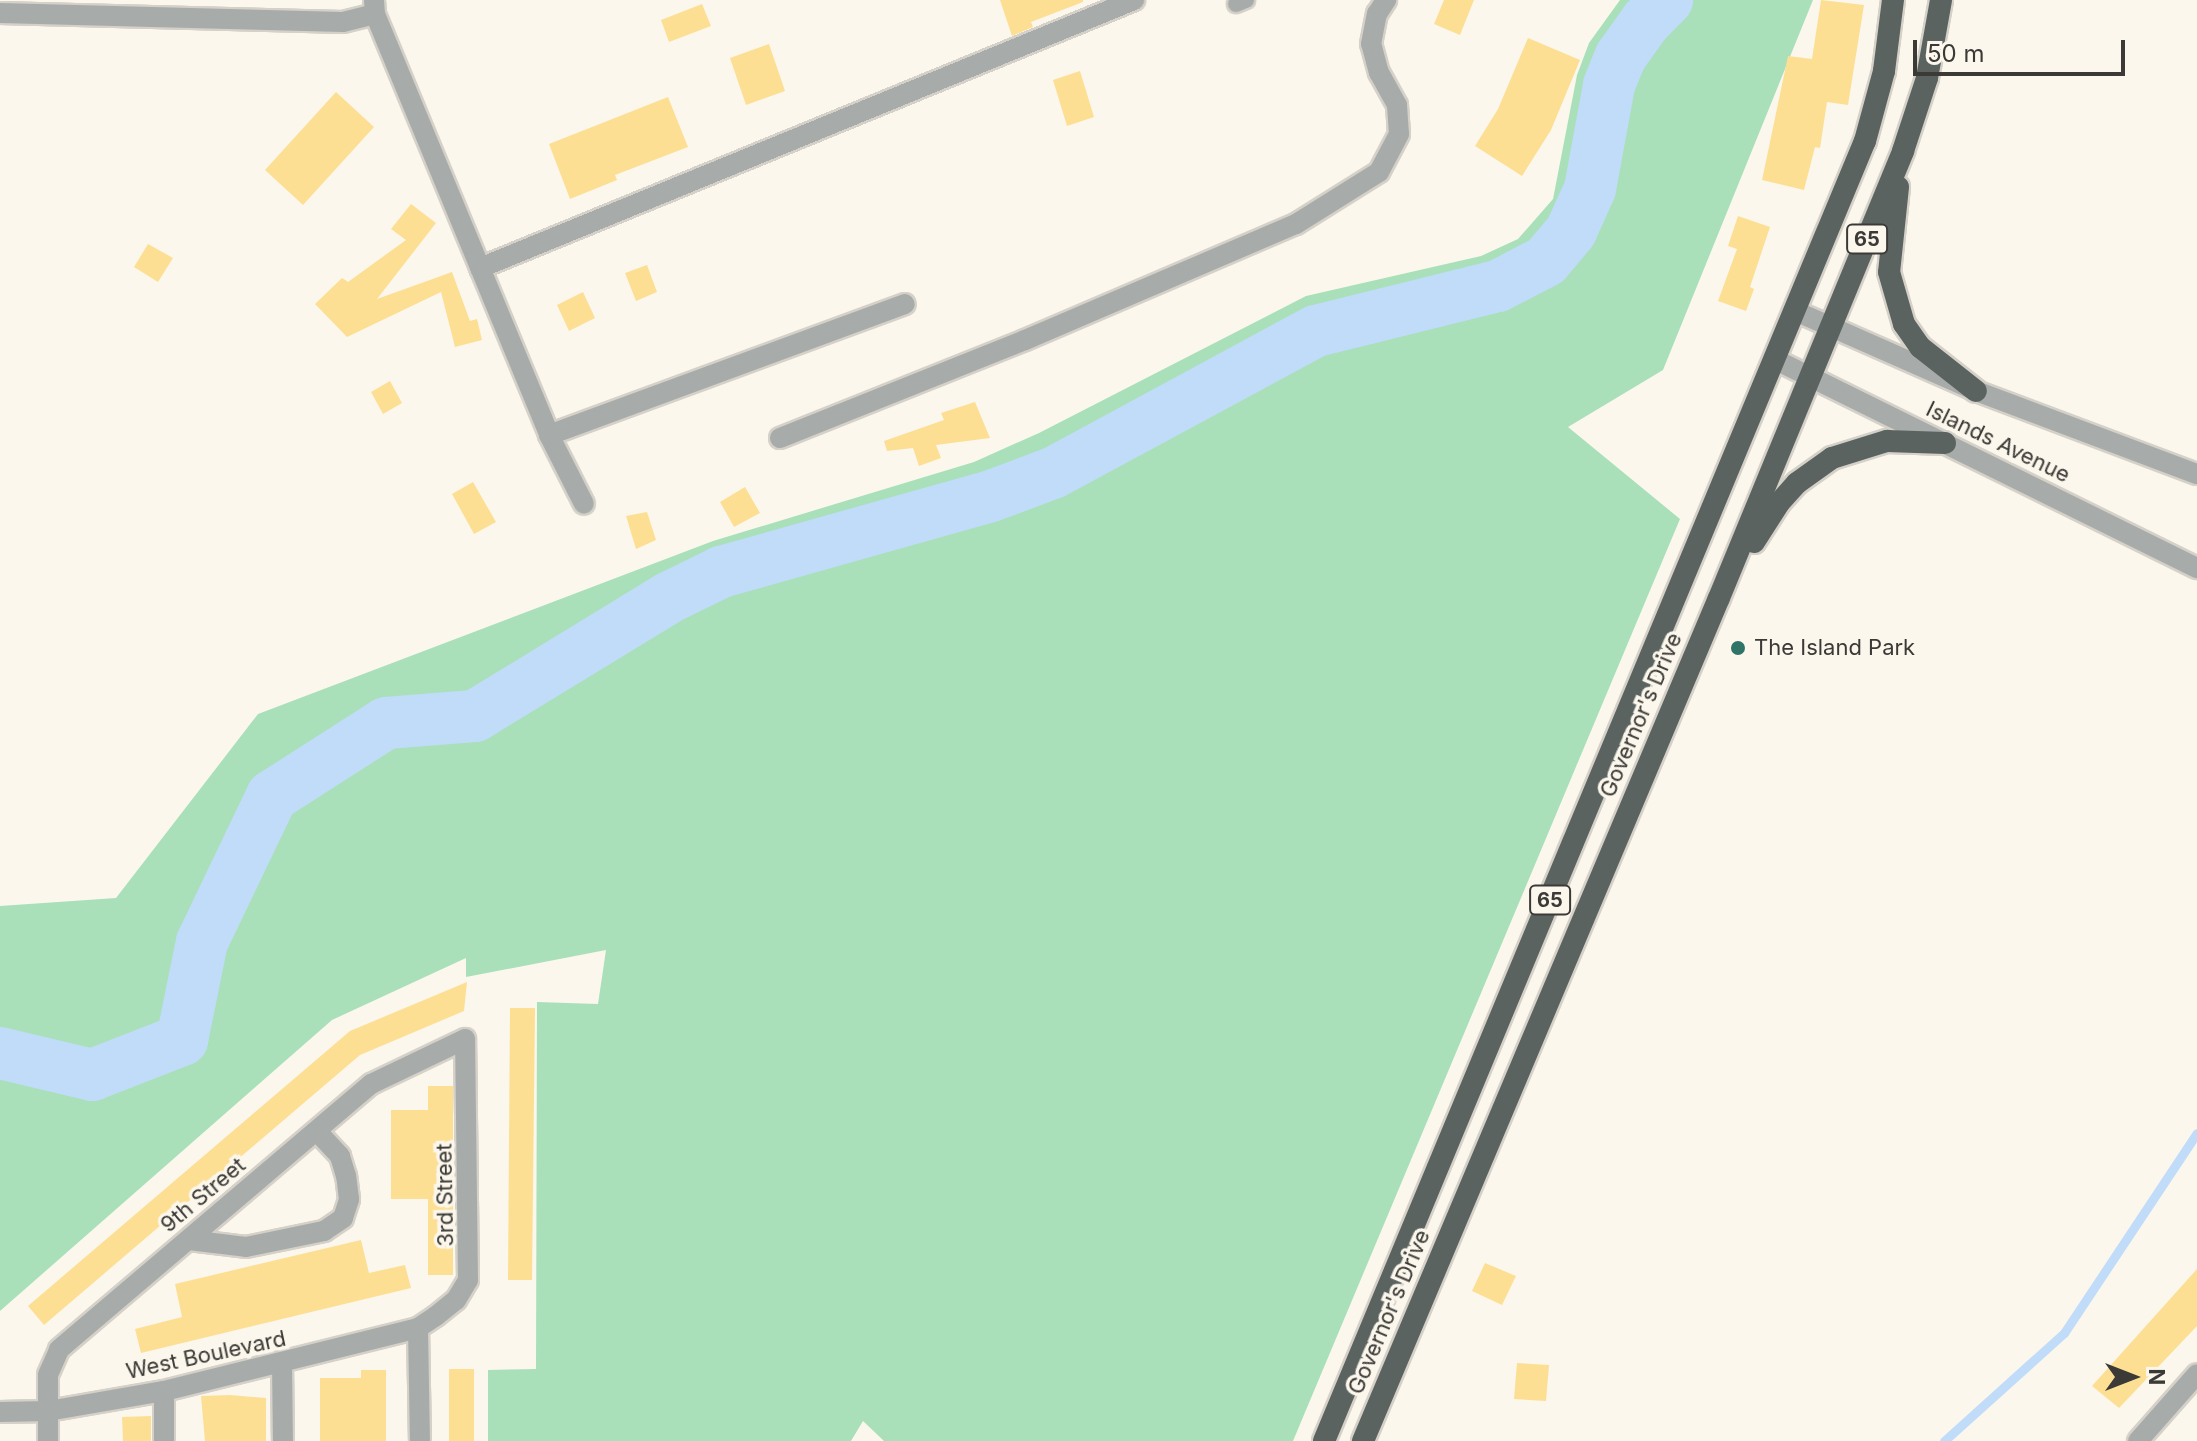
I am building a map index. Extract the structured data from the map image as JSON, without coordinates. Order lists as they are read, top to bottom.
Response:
{
  "streets": {
    "highway": ["65", "Governor's Drive"],
    "street": [
      "Islands Avenue",
      "9th Street",
      "3rd Street",
      "West Boulevard"
    ]
  },
  "crossings": [
    ["Islands Avenue", "Governor's Drive"],
    ["9th Street", "3rd Street"],
    ["9th Street", "West Boulevard"],
    ["3rd Street", "West Boulevard"]
  ],
  "places": ["The Island Park"],
  "scale_bar": "50 m",
  "north": "right"
}
